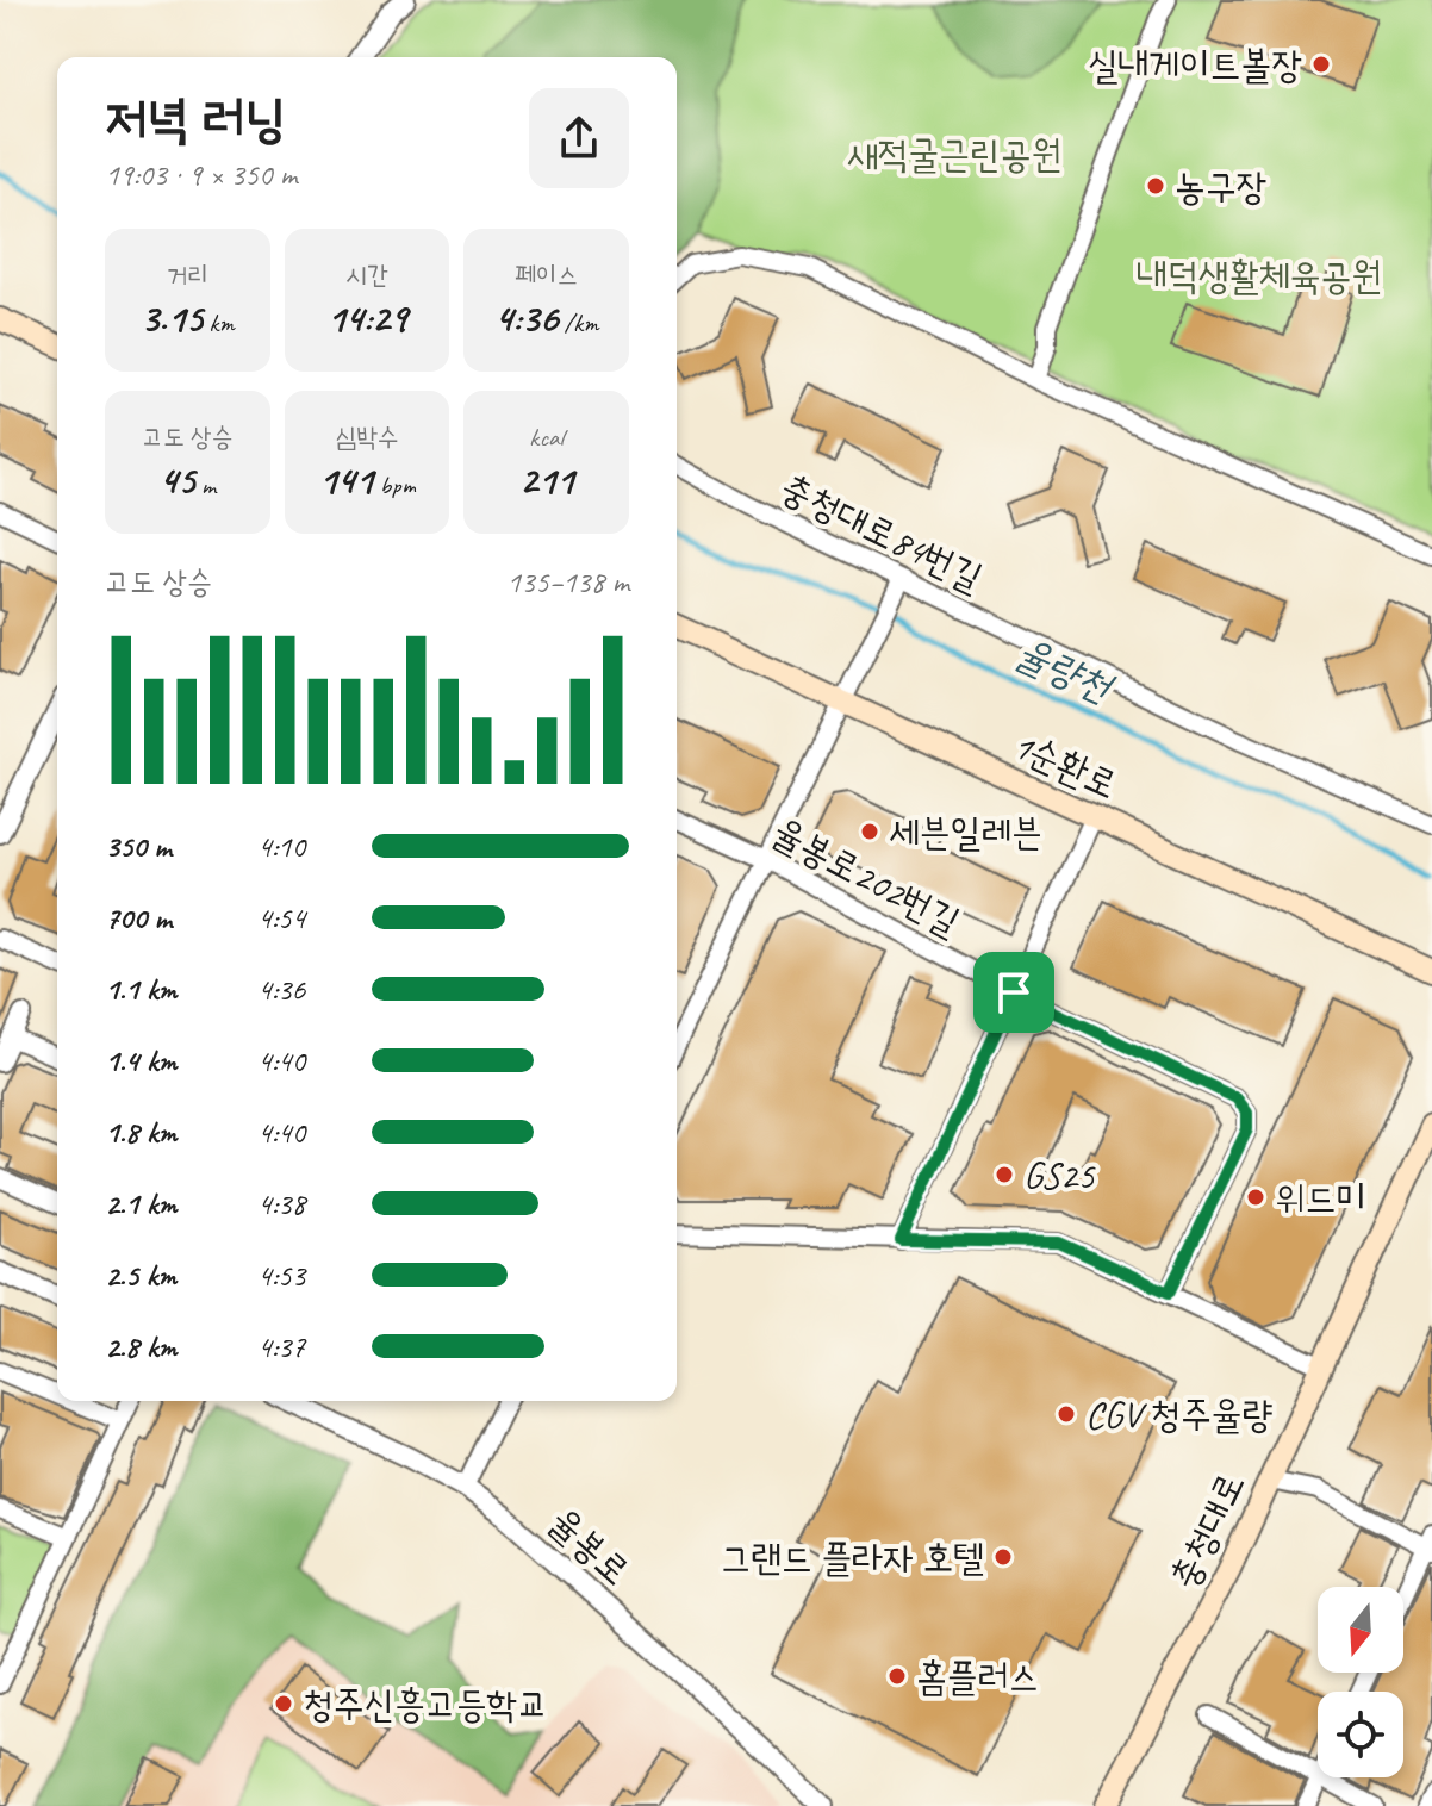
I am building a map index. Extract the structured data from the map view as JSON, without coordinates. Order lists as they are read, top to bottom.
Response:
{
  "streets": {
    "main road": ["1순환로", "충청대로"],
    "street": ["충청대로84번길", "율봉로202번길", "율봉로"]
  },
  "water": ["율량천"],
  "parks": ["새적굴근린공원", "내덕생활체육공원"],
  "places": [
    "실내게이트볼장",
    "농구장",
    "세븐일레븐",
    "GS25",
    "위드미",
    "CGV 청주율량",
    "그랜드 플라자 호텔",
    "홈플러스",
    "청주신흥고등학교"
  ],
  "north": "bottom",
  "page": {
    "heading": ["저녁 러닝", "19:03 · 9 × 350 m"],
    "stats": [
      ["거리", "3.15 km"],
      ["시간", "14:29"],
      ["페이스", "4:36 /km"],
      ["고도 상승", "45 m"],
      ["심박수", "141 bpm"],
      ["kcal", "211"]
    ],
    "chart": ["고도 상승", "135–138 m"],
    "list": [
      {
        "name": "350 m",
        "note": "4:10"
      },
      {
        "name": "700 m",
        "note": "4:54"
      },
      {
        "name": "1.1 km",
        "note": "4:36"
      },
      {
        "name": "1.4 km",
        "note": "4:40"
      },
      {
        "name": "1.8 km",
        "note": "4:40"
      },
      {
        "name": "2.1 km",
        "note": "4:38"
      },
      {
        "name": "2.5 km",
        "note": "4:53"
      },
      {
        "name": "2.8 km",
        "note": "4:37"
      }
    ]
  }
}
